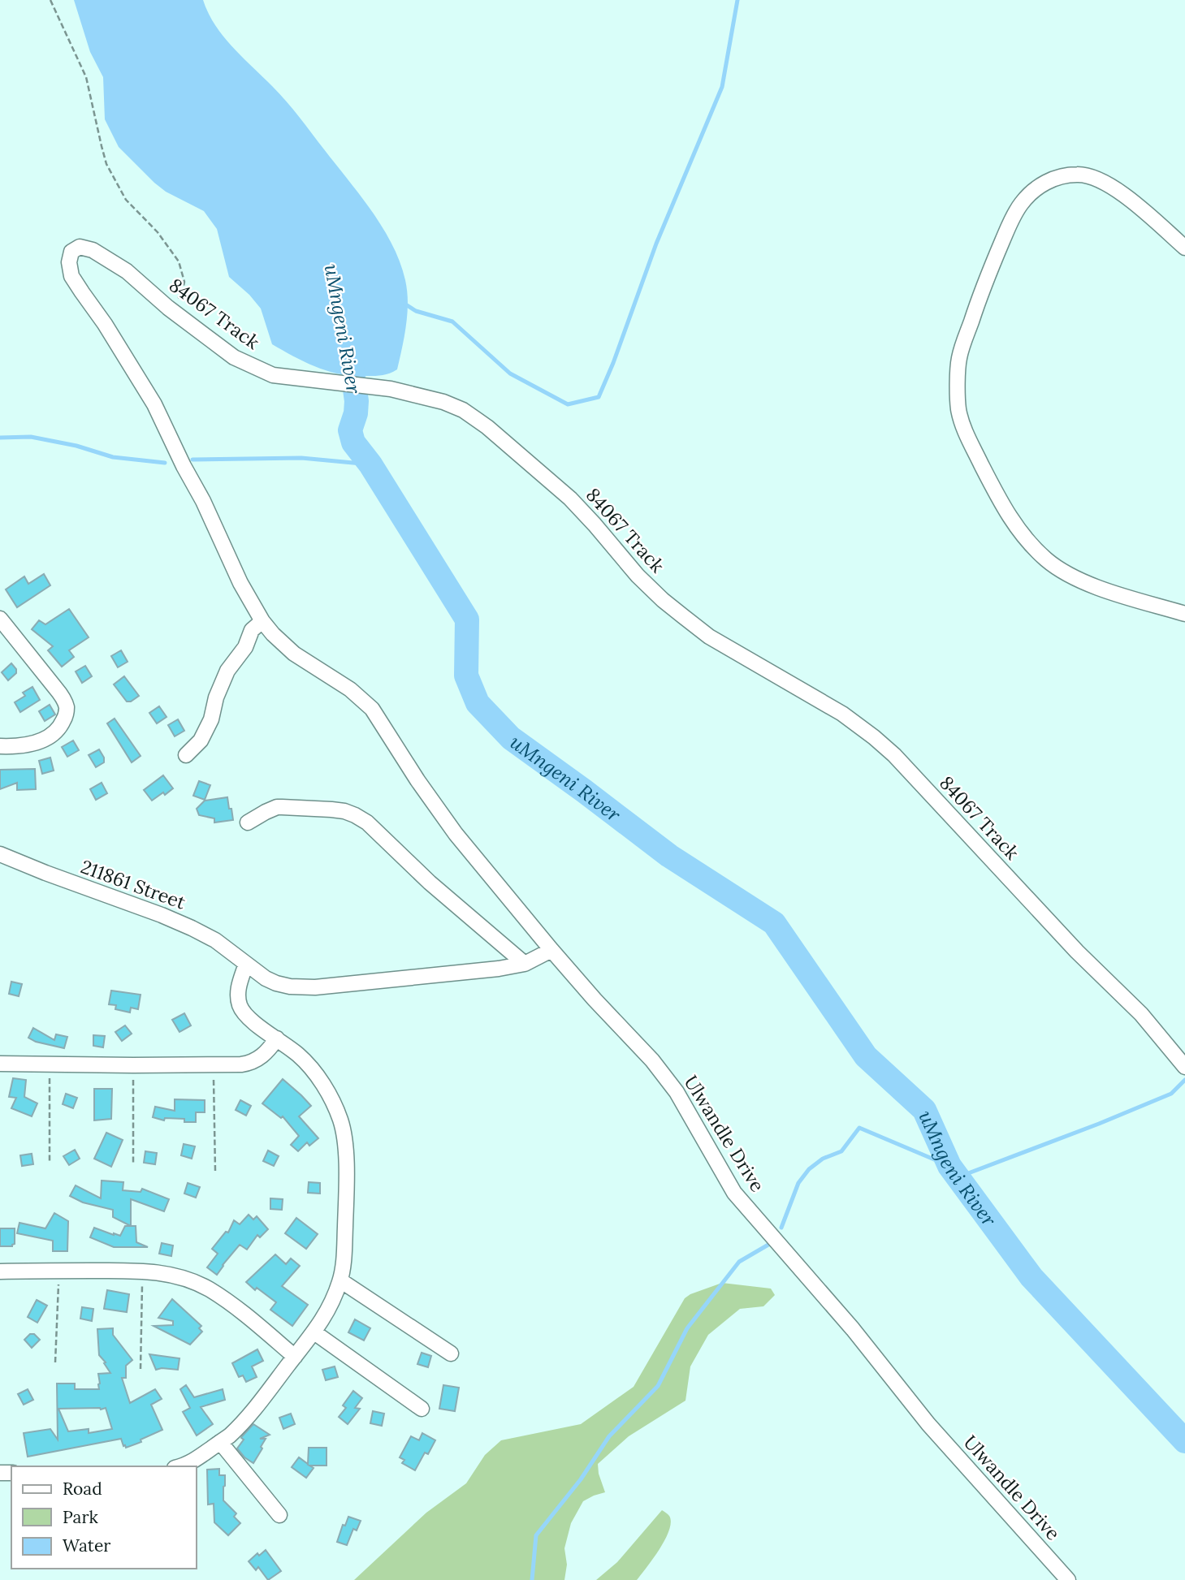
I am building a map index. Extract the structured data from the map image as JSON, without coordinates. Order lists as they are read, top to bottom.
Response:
{
  "streets": {
    "street": ["84067 Track", "211861 Street", "Ulwandle Drive"]
  },
  "crossings": [
    ["84067 Track", "Ulwandle Drive"]
  ],
  "water": ["uMngeni River"],
  "legend": ["Road", "Park", "Water"]
}
